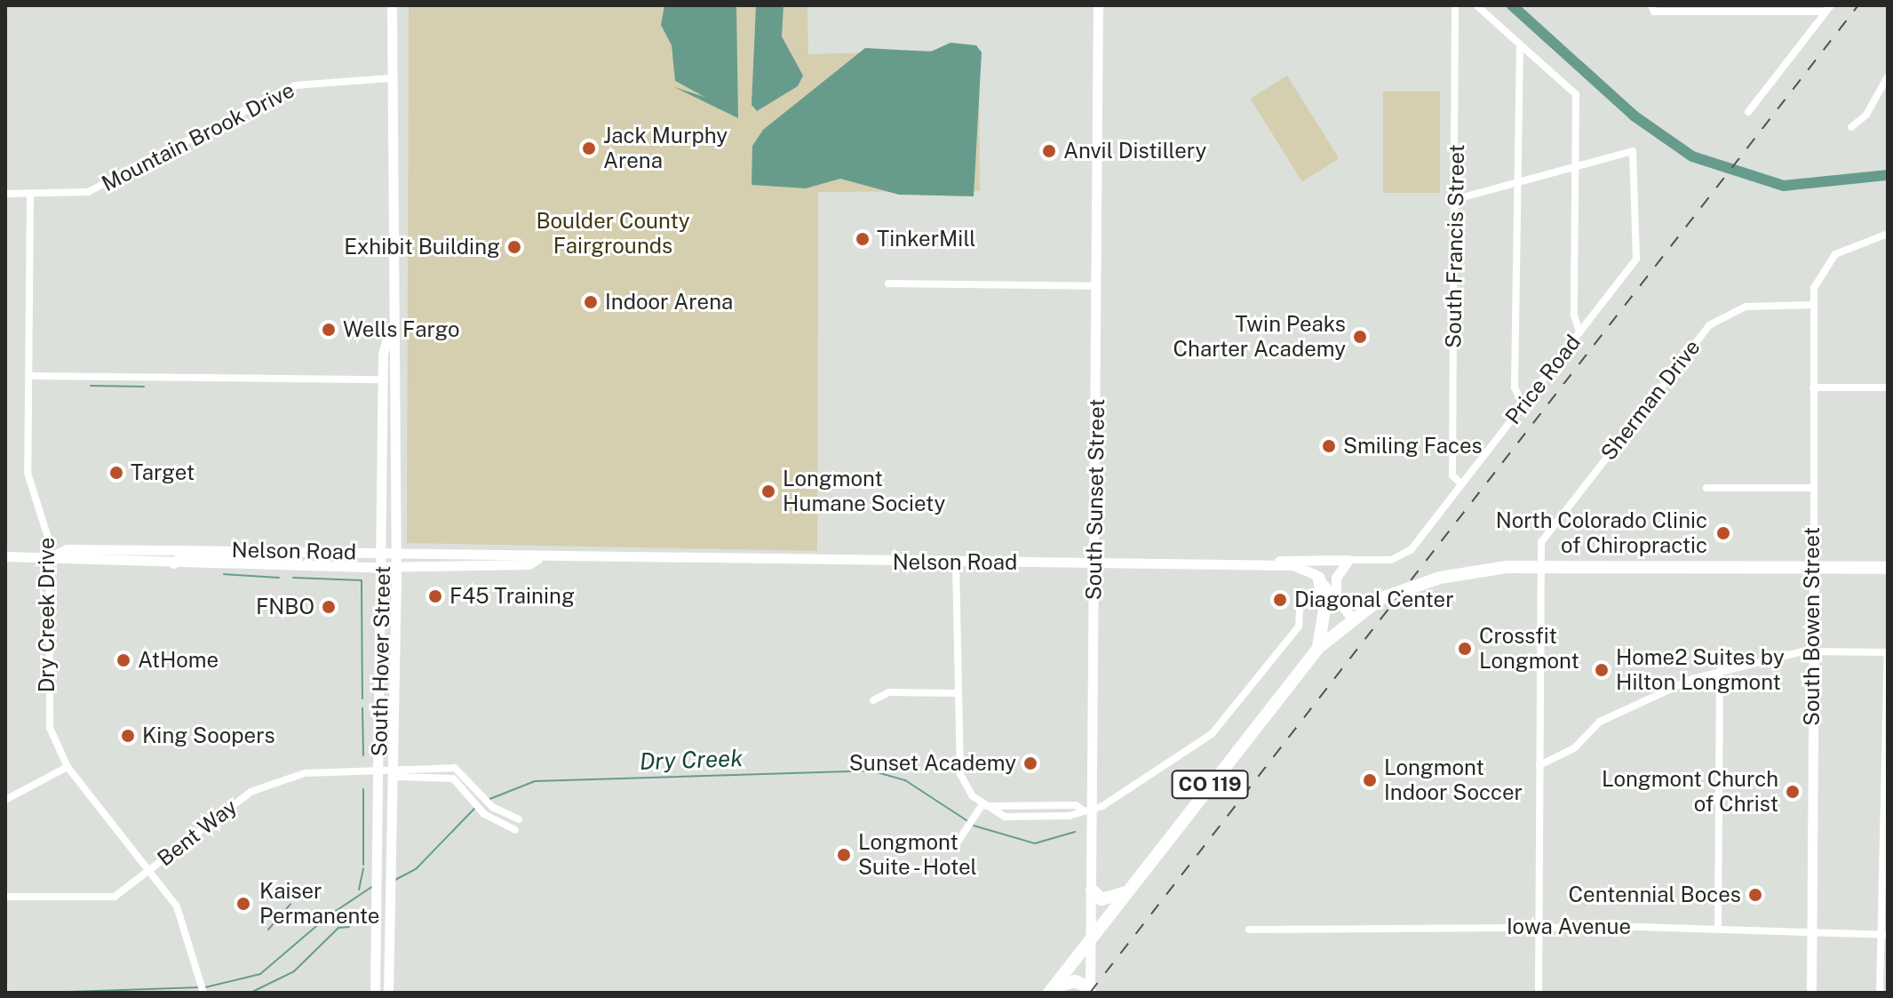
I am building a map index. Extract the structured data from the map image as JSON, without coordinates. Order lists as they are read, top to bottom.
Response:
{
  "streets": {
    "highway": ["CO 119"],
    "main road": [
      "South Sunset Street",
      "Nelson Road",
      "South Bowen Street",
      "South Hover Street"
    ],
    "street": [
      "Mountain Brook Drive",
      "South Francis Street",
      "Price Road",
      "Sherman Drive",
      "Dry Creek Drive",
      "Bent Way",
      "Iowa Avenue"
    ]
  },
  "crossings": [
    ["Mountain Brook Drive", "Dry Creek Drive"],
    ["Mountain Brook Drive", "South Hover Street"],
    ["South Francis Street", "Price Road"],
    ["Price Road", "Nelson Road"],
    ["Sherman Drive", "South Bowen Street"],
    ["Sherman Drive", "CO 119"],
    ["Sherman Drive", "Iowa Avenue"],
    ["South Sunset Street", "Nelson Road"],
    ["South Sunset Street", "CO 119"],
    ["Nelson Road", "Dry Creek Drive"],
    ["Nelson Road", "South Hover Street"],
    ["Dry Creek Drive", "Bent Way"],
    ["South Bowen Street", "CO 119"],
    ["South Bowen Street", "Iowa Avenue"],
    ["South Hover Street", "Bent Way"]
  ],
  "water": ["Dry Creek"],
  "parks": ["Boulder County Fairgrounds"],
  "places": [
    "Jack Murphy Arena",
    "Anvil Distillery",
    "TinkerMill",
    "Exhibit Building",
    "Indoor Arena",
    "Wells Fargo",
    "Twin Peaks Charter Academy",
    "Smiling Faces",
    "Target",
    "Longmont Humane Society",
    "North Colorado Clinic of Chiropractic",
    "F45 Training",
    "Diagonal Center",
    "FNBO",
    "Crossfit Longmont",
    "AtHome",
    "Home2 Suites by Hilton Longmont",
    "King Soopers",
    "Sunset Academy",
    "Longmont Indoor Soccer",
    "Longmont Church of Christ",
    "Longmont Suite - Hotel",
    "Centennial Boces",
    "Kaiser Permanente"
  ]
}
